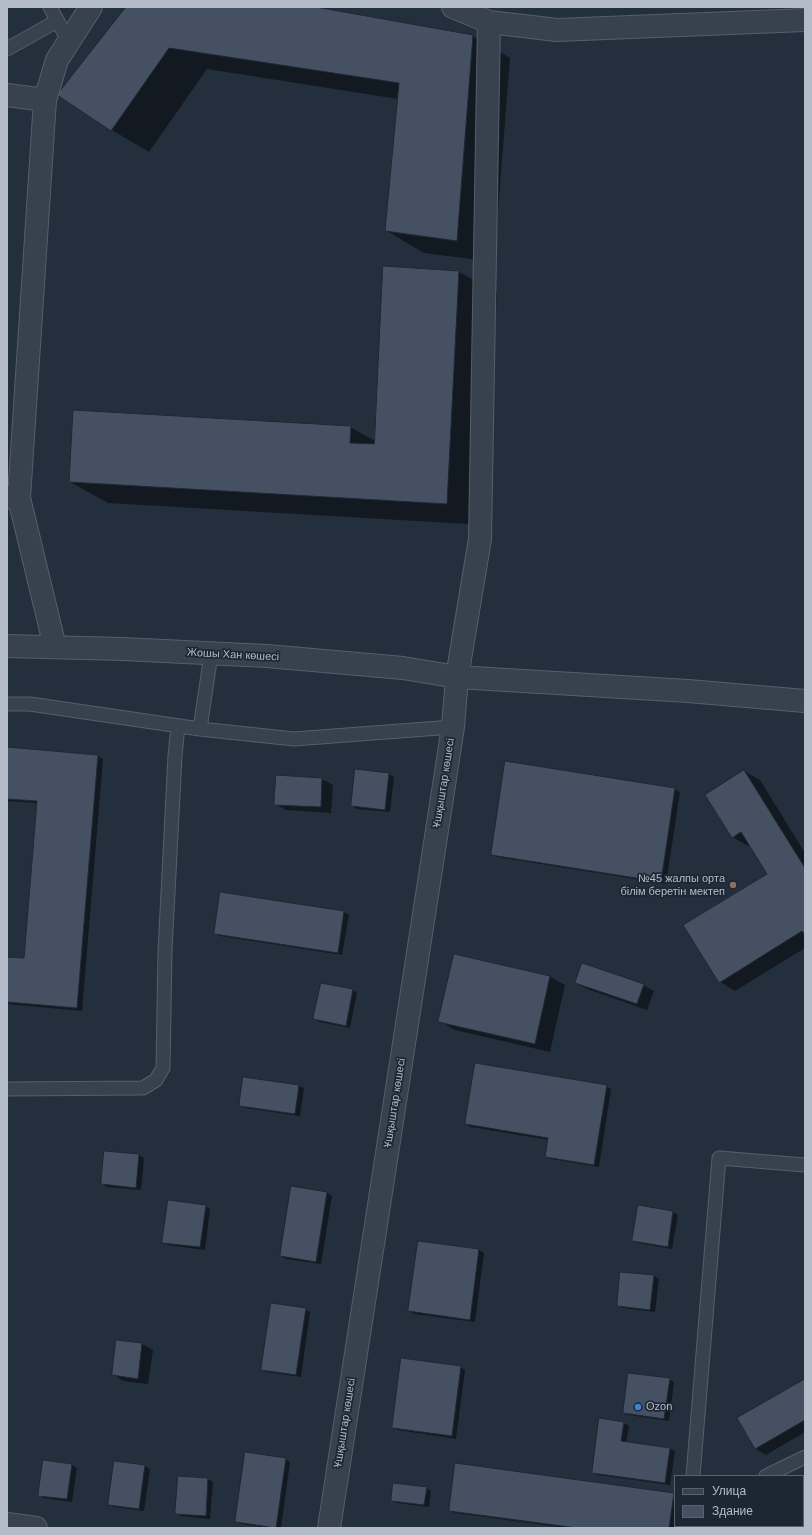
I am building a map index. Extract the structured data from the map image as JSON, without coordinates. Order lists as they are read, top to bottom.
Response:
{
  "streets": {
    "street": ["Жошы Хан көшесі", "Ұшқыштар көшесі"]
  },
  "crossings": [
    ["Жошы Хан көшесі", "Ұшқыштар көшесі"]
  ],
  "places": ["№45 жалпы орта білім беретін мектеп", "Ozon"],
  "legend": ["Улица", "Здание"]
}
